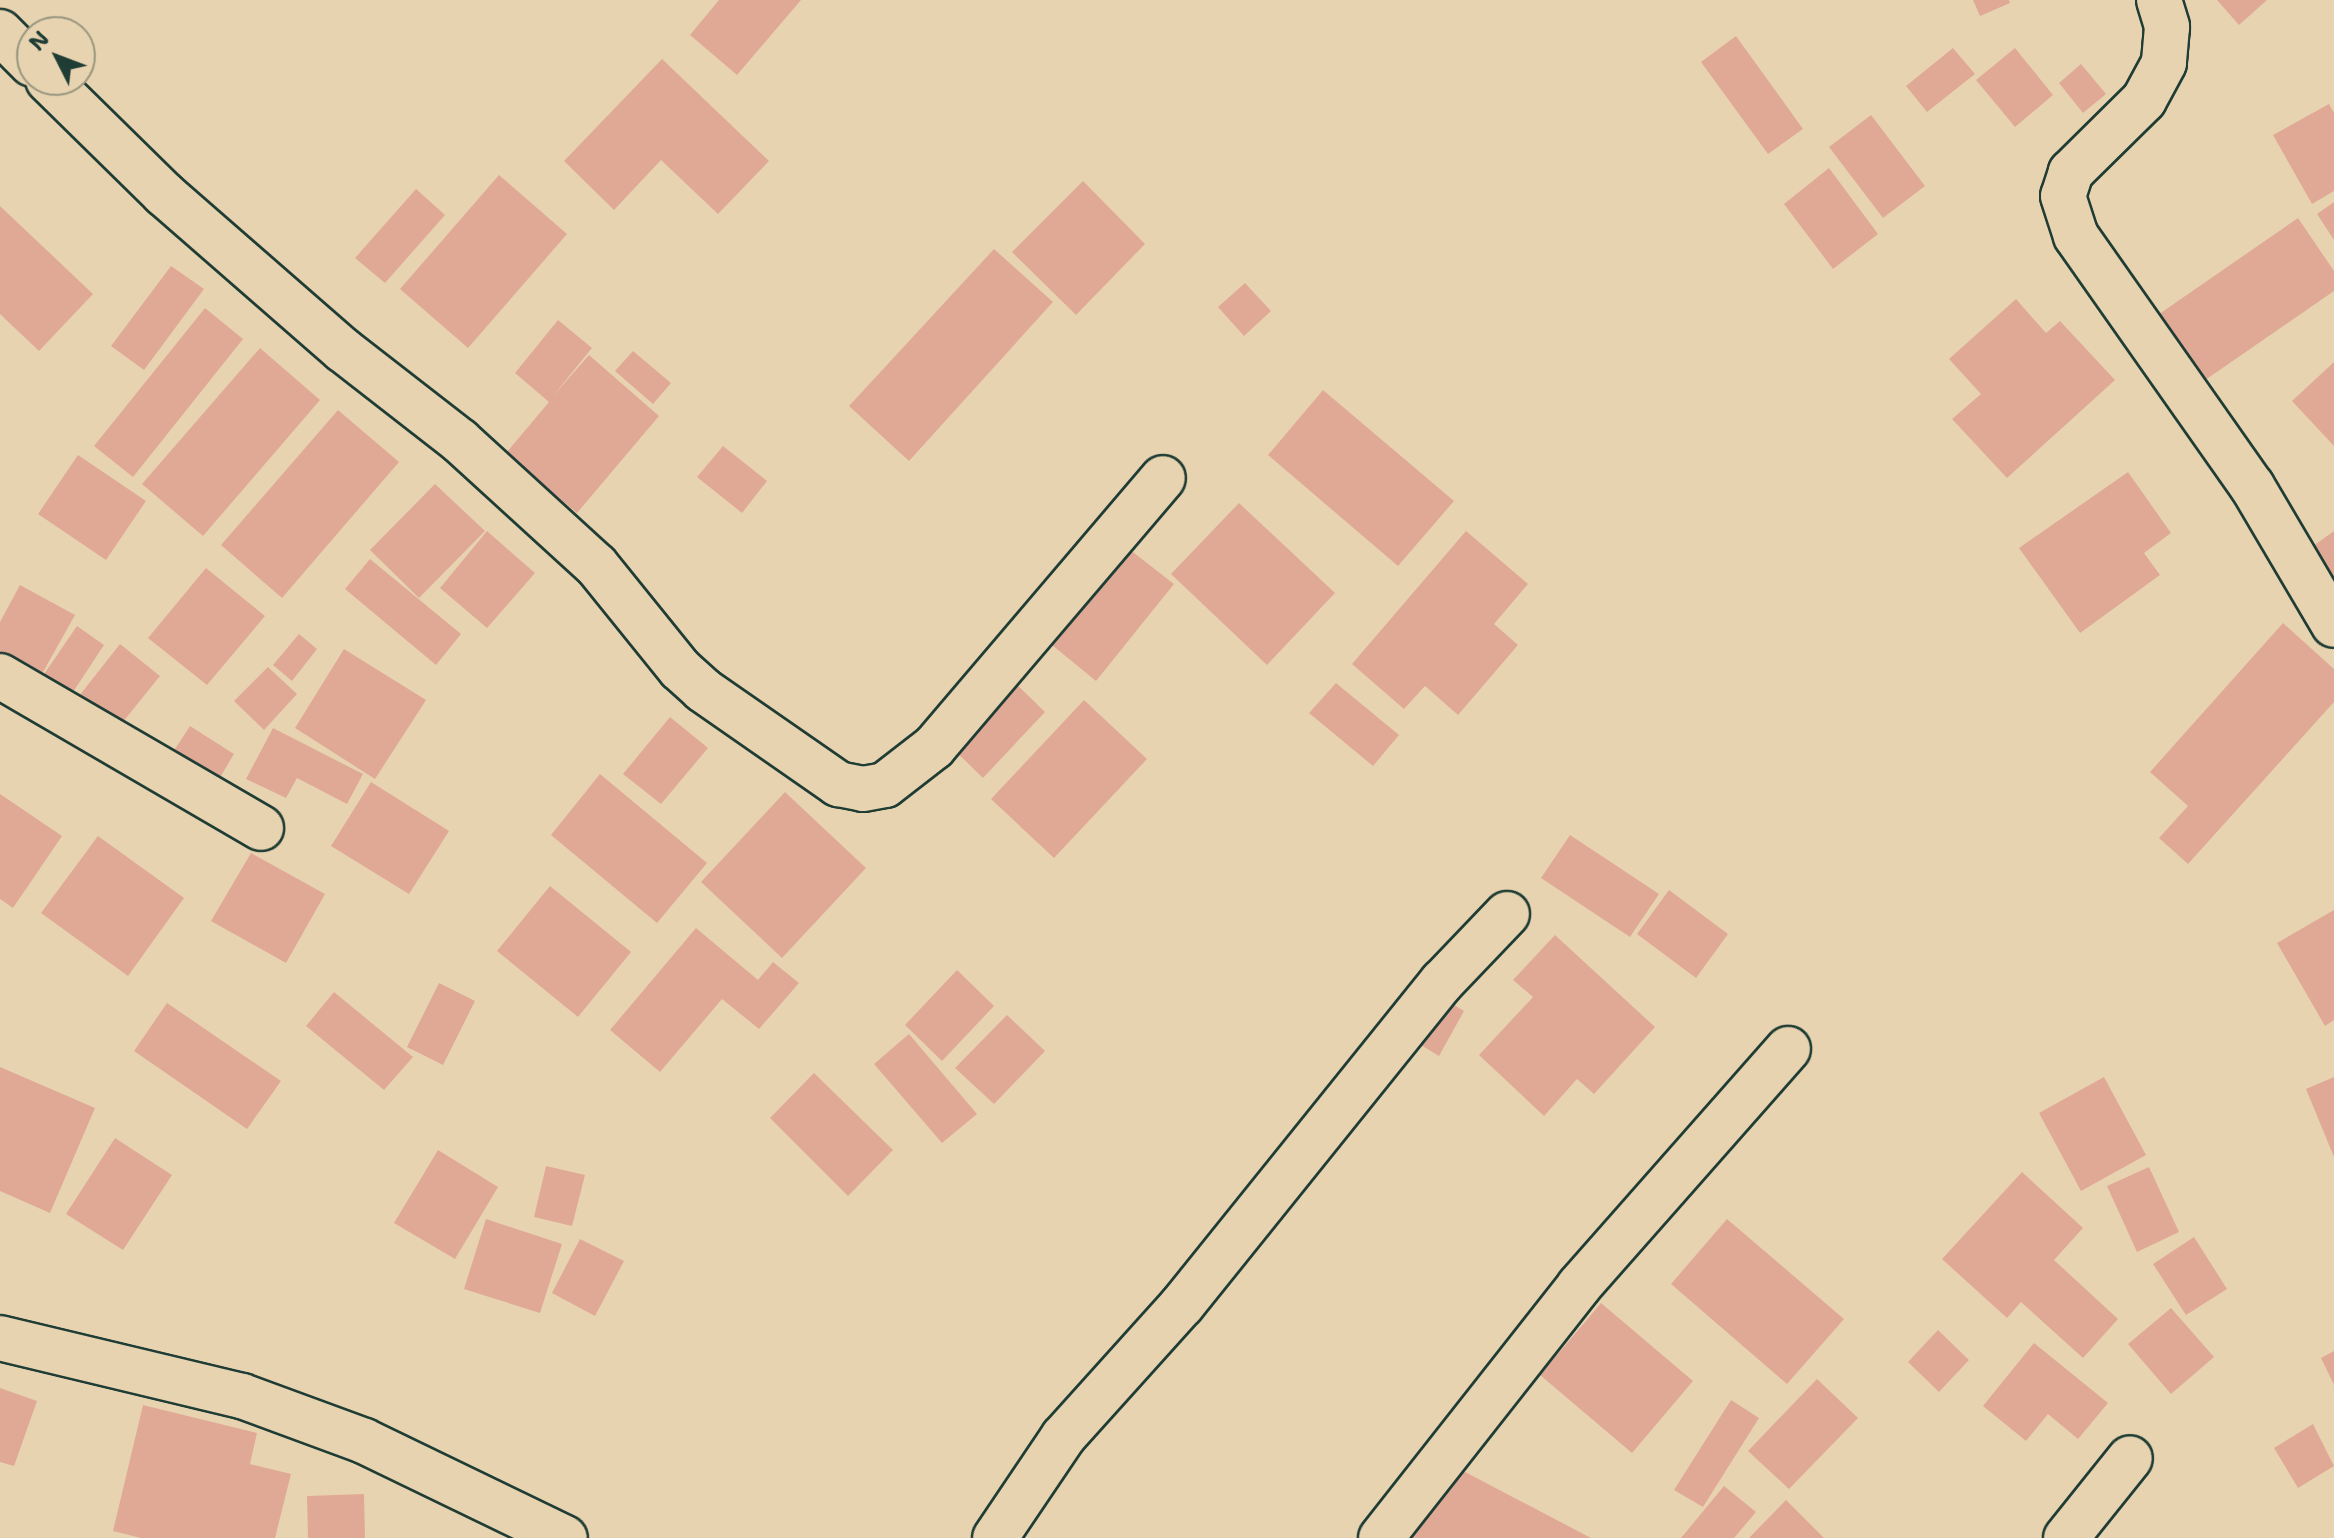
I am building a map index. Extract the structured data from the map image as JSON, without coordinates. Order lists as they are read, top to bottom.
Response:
{
  "north": "top left"
}
